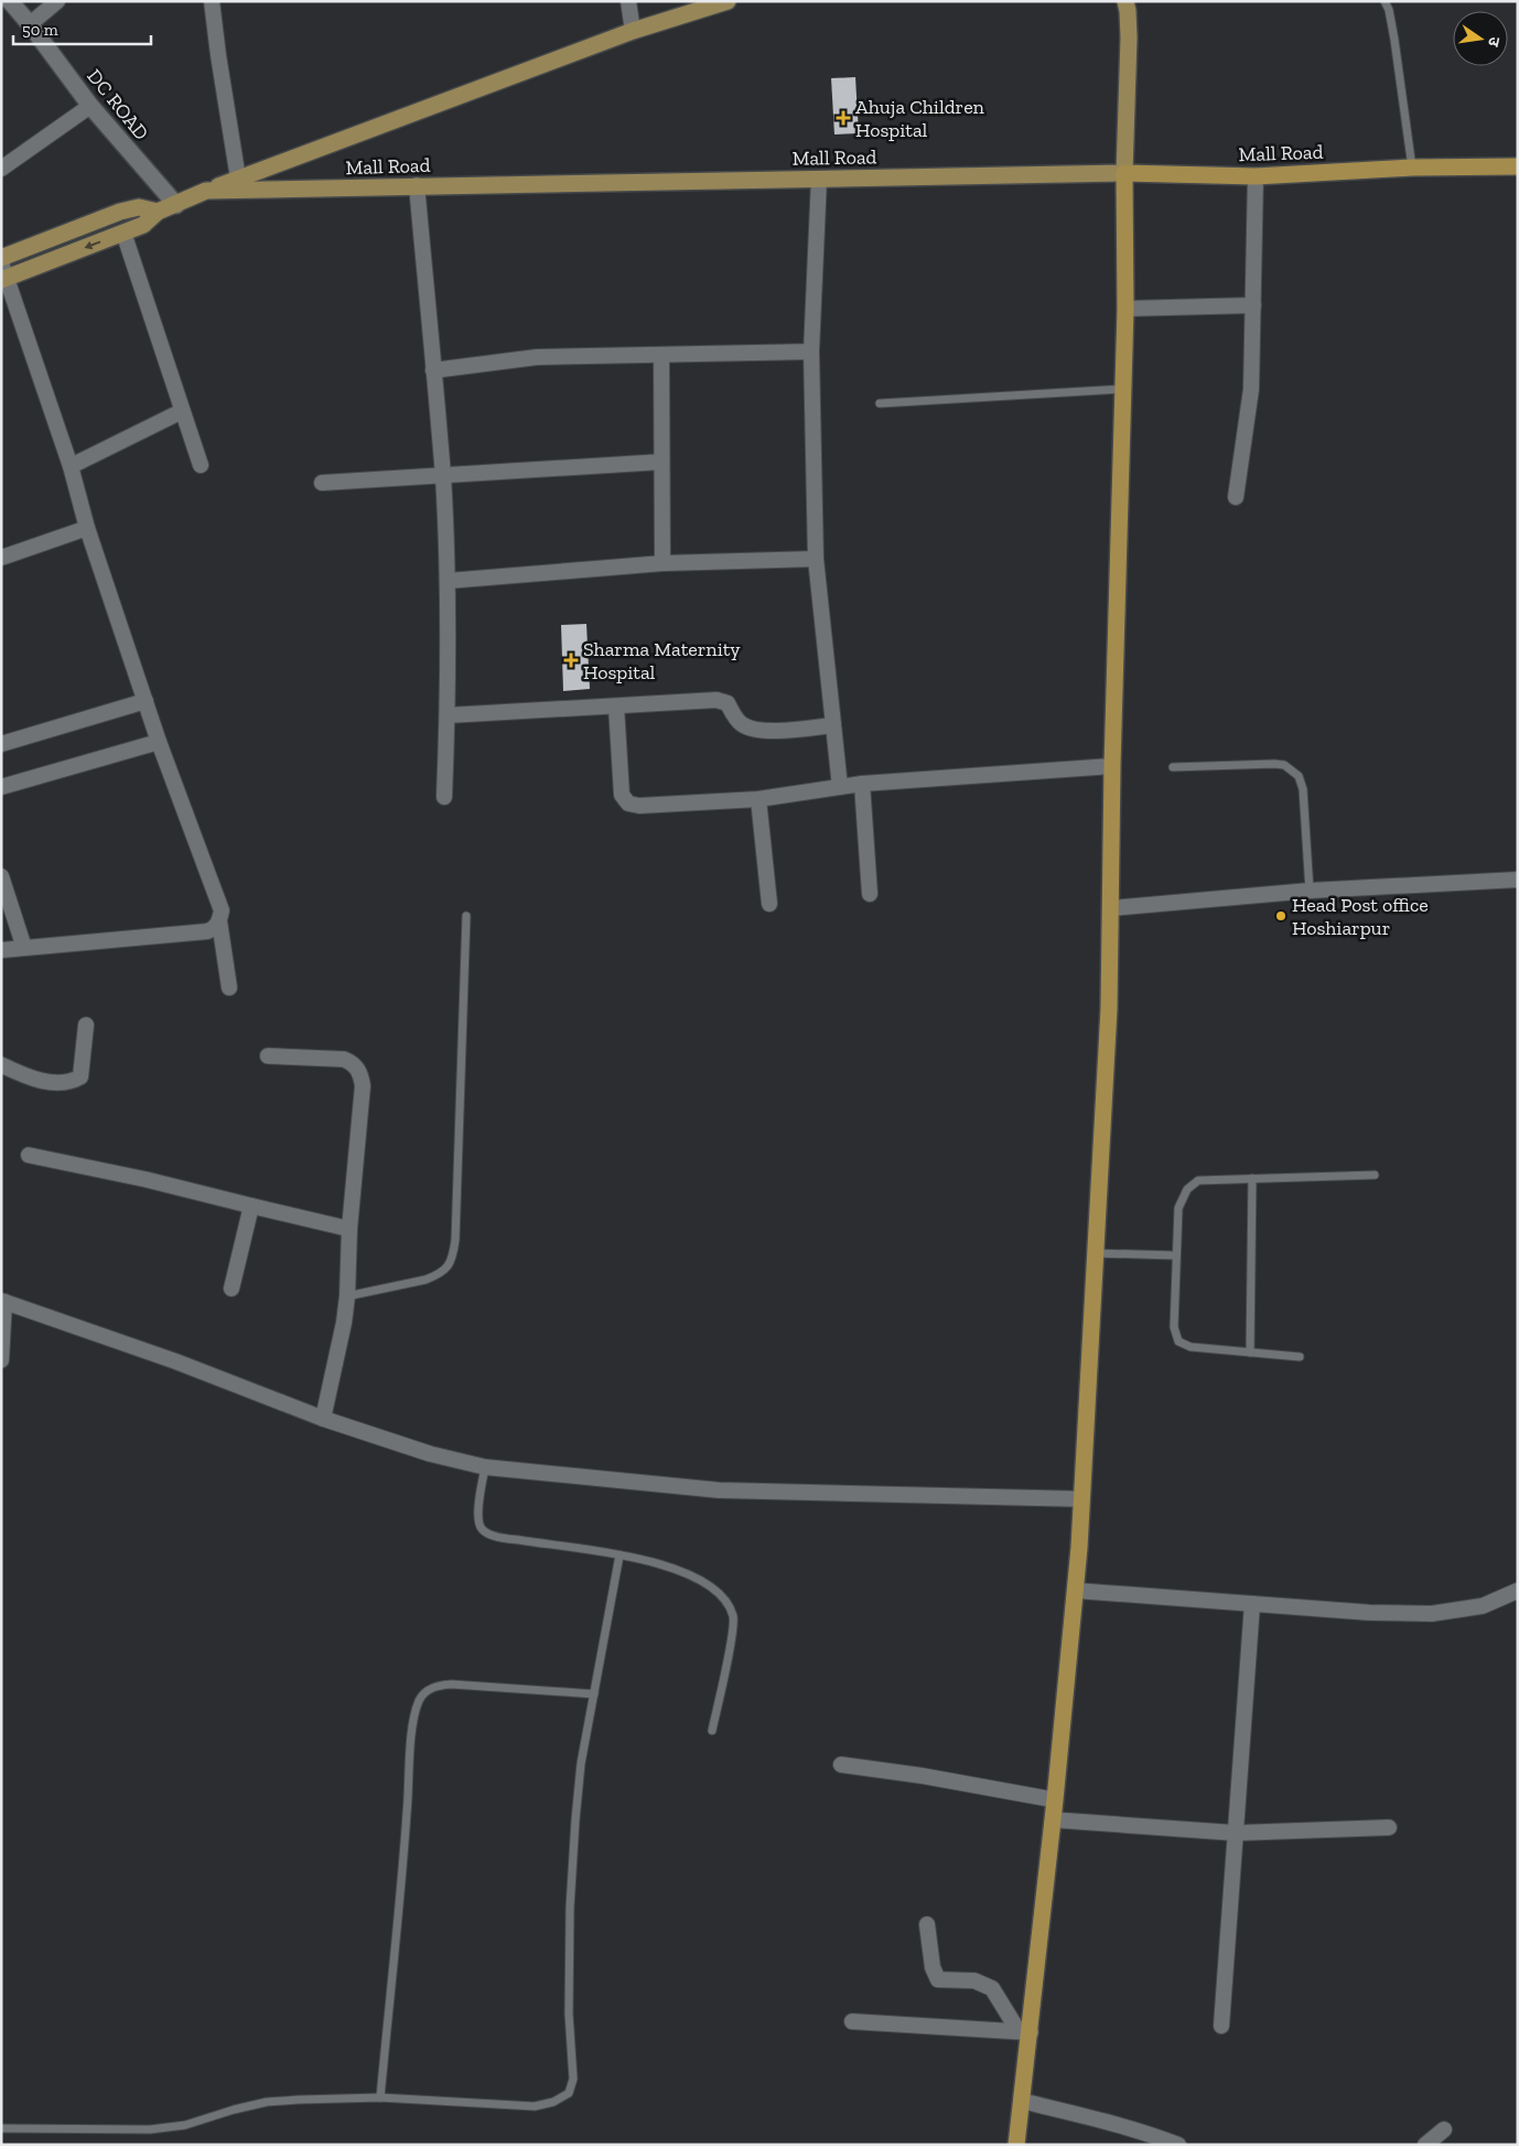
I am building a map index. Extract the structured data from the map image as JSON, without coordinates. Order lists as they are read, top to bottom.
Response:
{
  "streets": {
    "highway": ["Mall Road"],
    "street": ["DC ROAD"]
  },
  "crossings": [
    ["DC ROAD", "Mall Road"]
  ],
  "places": {
    "health": ["Ahuja Children Hospital", "Sharma Maternity Hospital"],
    "other": ["Head Post office Hoshiarpur"]
  },
  "scale_bar": "50 m",
  "north": "right"
}
